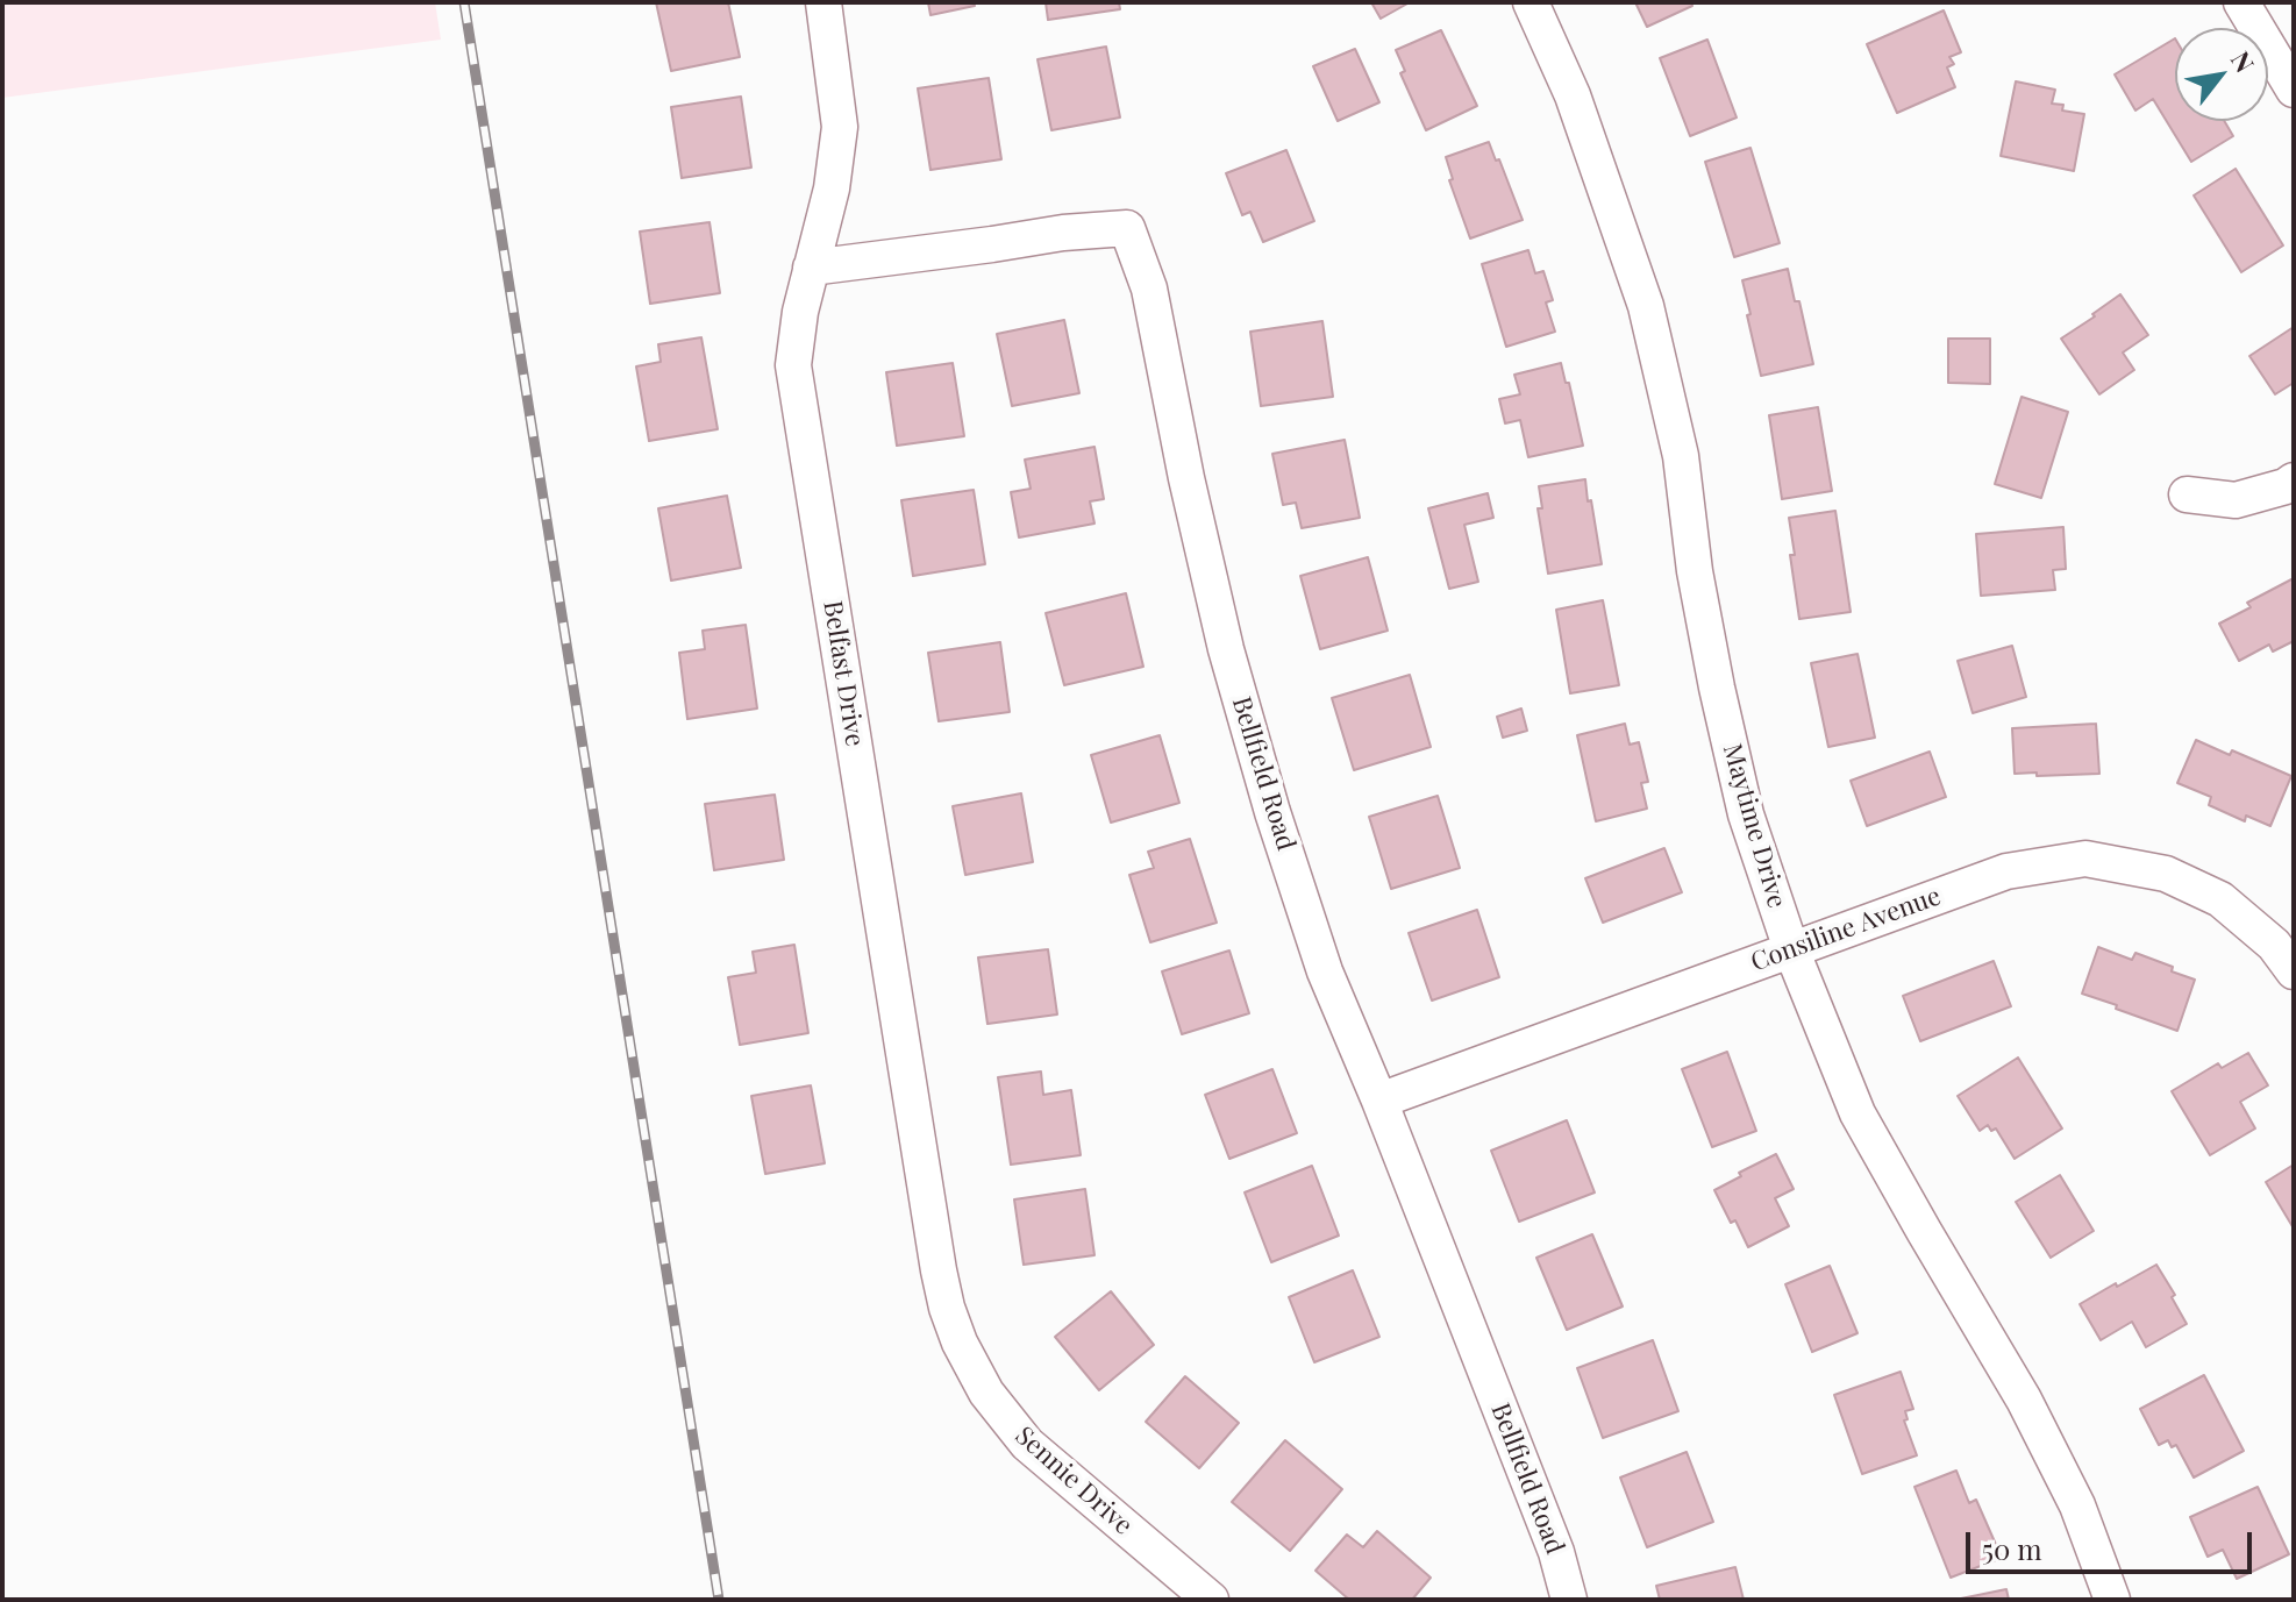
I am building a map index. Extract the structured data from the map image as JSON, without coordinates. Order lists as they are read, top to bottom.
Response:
{
  "streets": {
    "street": [
      "Belfast Drive",
      "Bellfield Road",
      "Maytime Drive",
      "Consiline Avenue",
      "Sennie Drive"
    ]
  },
  "crossings": [
    ["Belfast Drive", "Bellfield Road"],
    ["Belfast Drive", "Sennie Drive"],
    ["Bellfield Road", "Consiline Avenue"],
    ["Maytime Drive", "Consiline Avenue"]
  ],
  "scale_bar": "50 m",
  "north": "top right"
}
